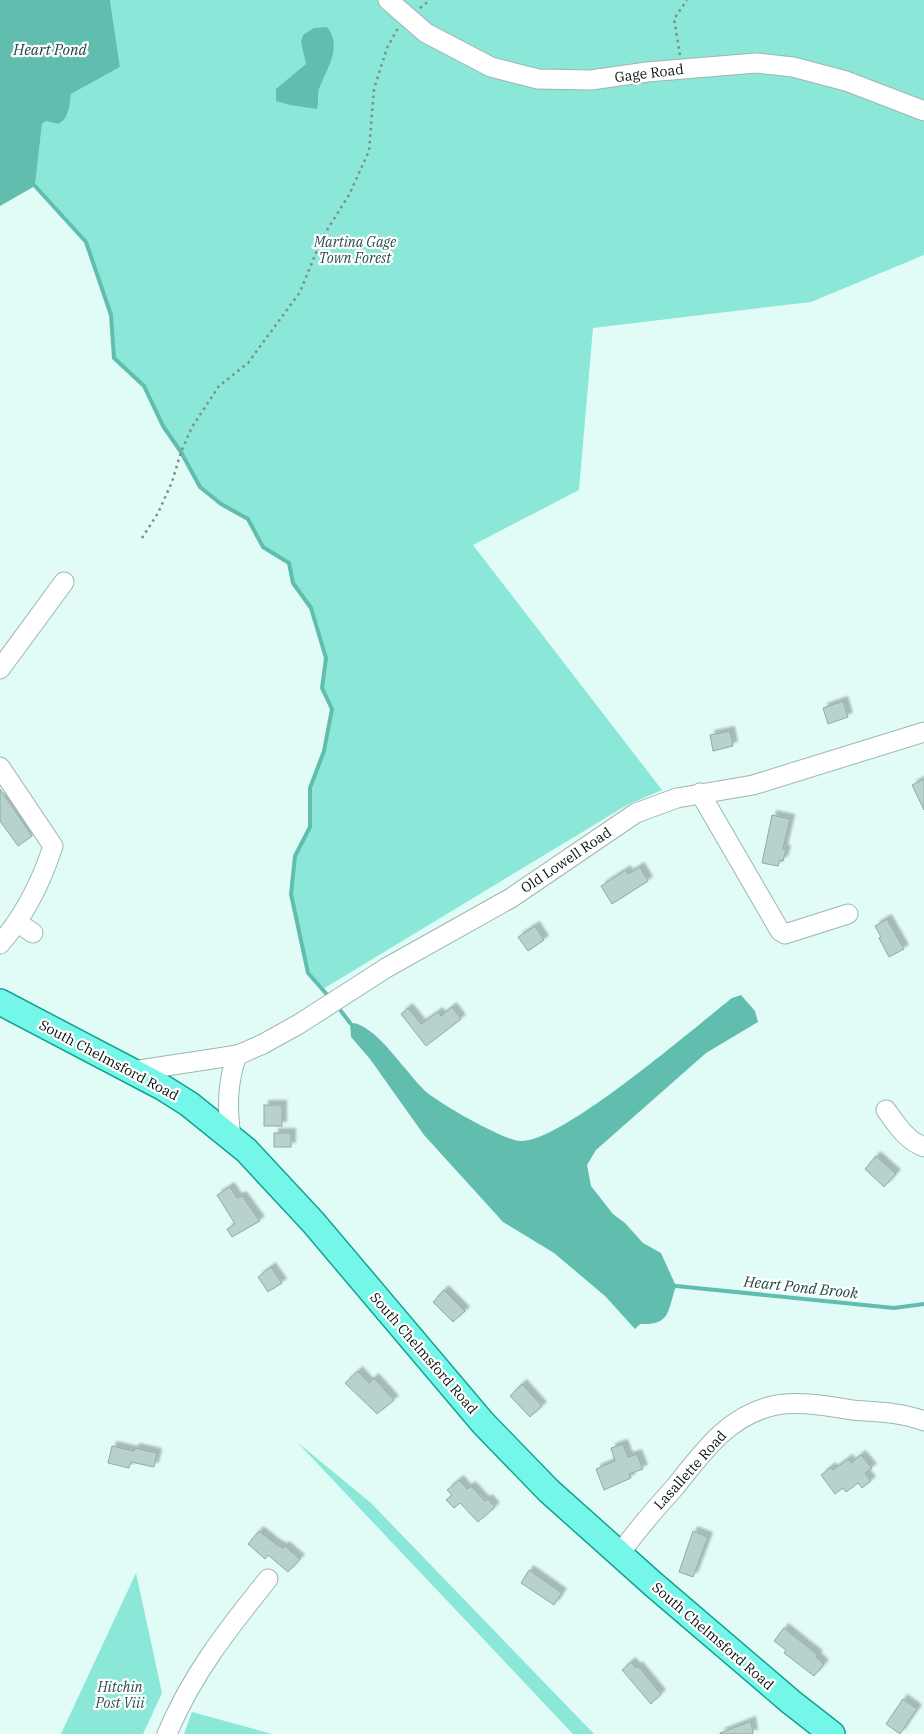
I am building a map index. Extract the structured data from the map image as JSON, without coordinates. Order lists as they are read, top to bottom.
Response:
{
  "streets": {
    "main road": ["South Chelmsford Road"],
    "street": ["Gage Road", "Old Lowell Road", "Lasallette Road"]
  },
  "crossings": [
    ["Old Lowell Road", "South Chelmsford Road"],
    ["South Chelmsford Road", "Lasallette Road"]
  ],
  "water": ["Heart Pond", "Heart Pond Brook"],
  "parks": ["Martina Gage Town Forest", "Hitchin Post Viii"]
}
